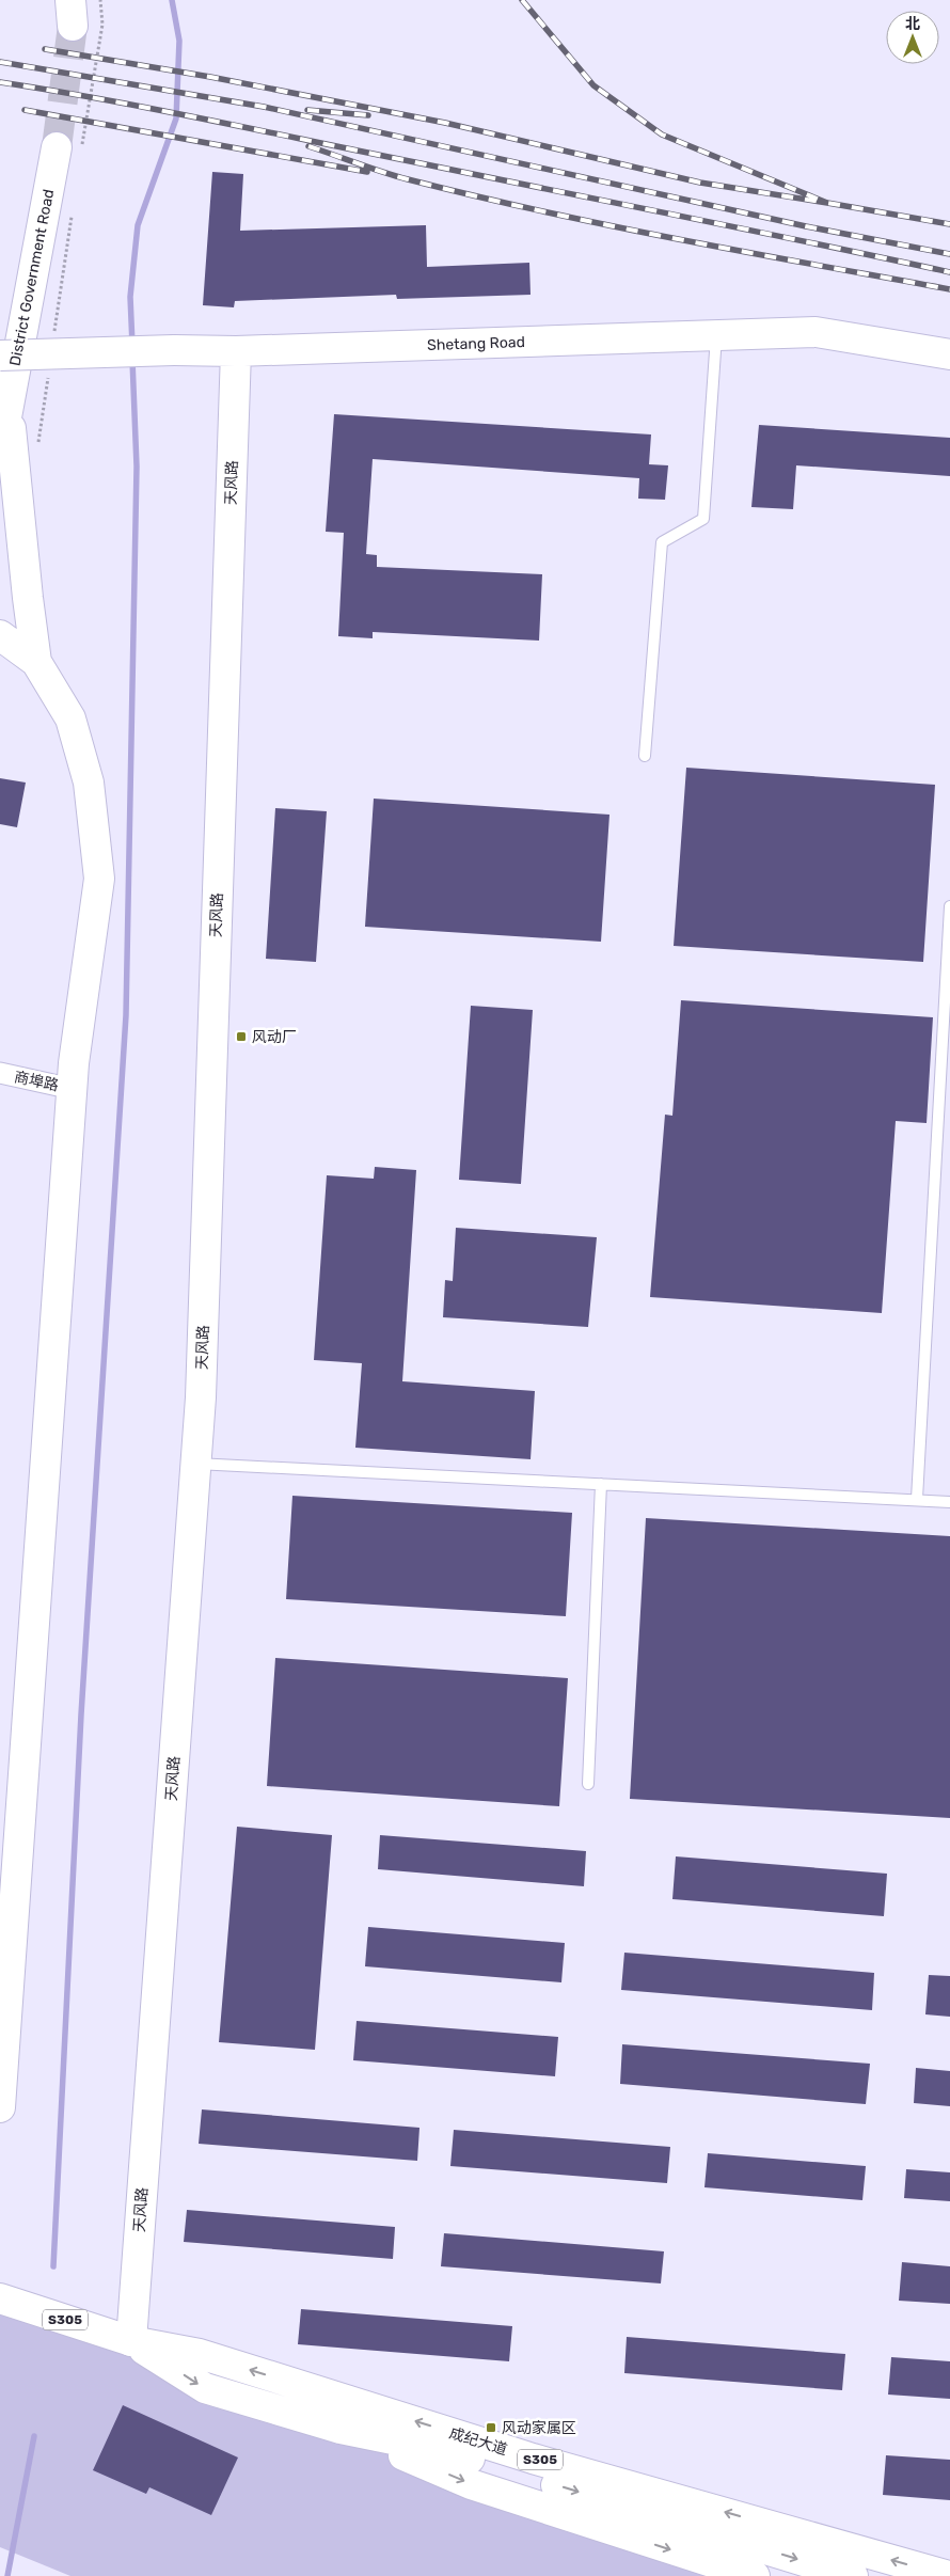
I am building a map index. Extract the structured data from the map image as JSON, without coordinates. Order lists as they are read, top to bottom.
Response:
{
  "streets": {
    "main road": [
      "District Government Road",
      "Shetang Road",
      "天风路",
      "S305",
      "成纪大道"
    ],
    "street": ["商埠路"]
  },
  "crossings": [
    ["Shetang Road", "天风路"],
    ["天风路", "成纪大道"]
  ],
  "places": {
    "transit": ["风动厂", "风动家属区"]
  },
  "north": "top"
}
